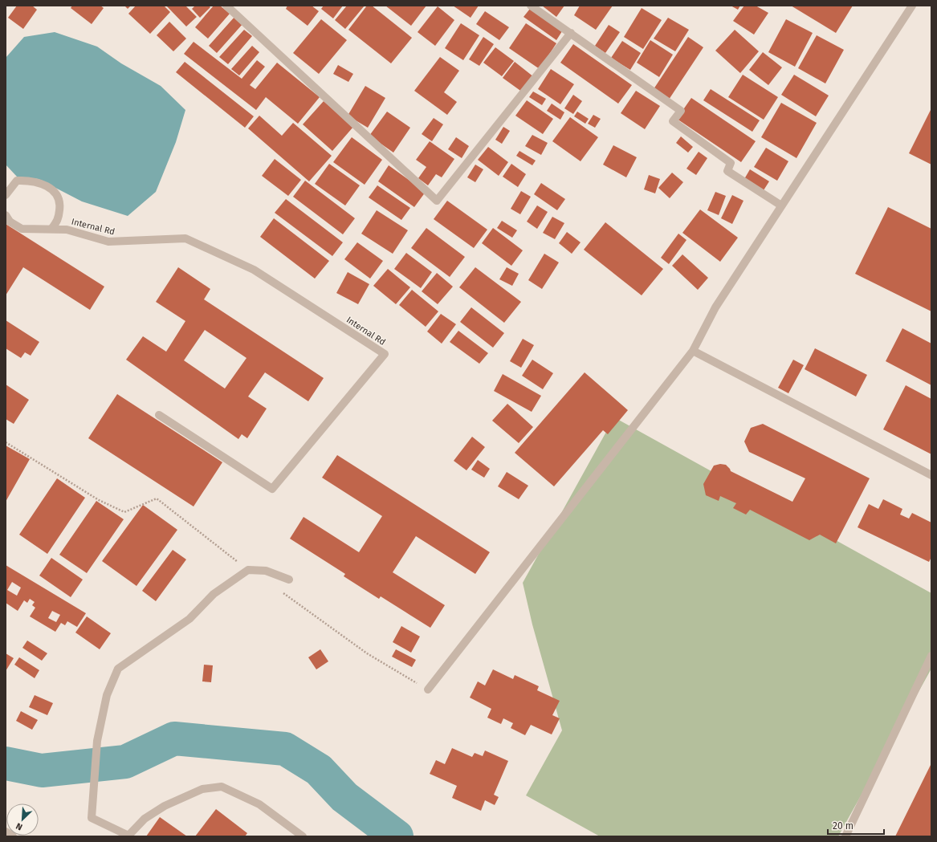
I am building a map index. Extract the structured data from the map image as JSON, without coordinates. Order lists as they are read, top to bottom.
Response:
{
  "streets": {
    "street": ["Internal Rd"]
  },
  "scale_bar": "20 m",
  "north": "bottom left"
}
